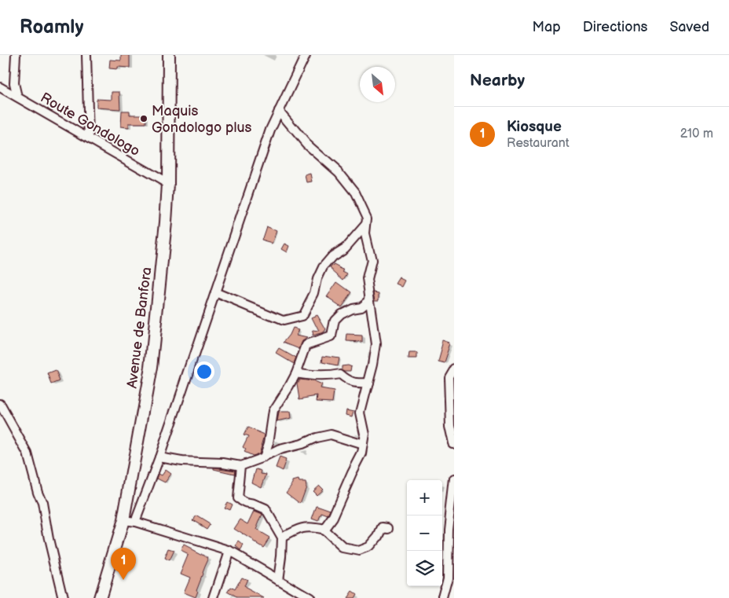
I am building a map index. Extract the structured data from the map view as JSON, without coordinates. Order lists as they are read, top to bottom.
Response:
{
  "streets": {
    "main road": ["Avenue de Banfora"],
    "street": ["Route Gondologo"]
  },
  "crossings": [
    ["Route Gondologo", "Avenue de Banfora"]
  ],
  "places": ["Maquis Gondologo plus"],
  "north": "bottom right",
  "page": {
    "header": "Roamly",
    "nav": ["Map", "Directions", "Saved"],
    "heading": "Nearby",
    "list": [
      {
        "mark": "1",
        "name": "Kiosque",
        "note": "Restaurant",
        "value": "210 m"
      }
    ],
    "map_buttons": ["+", "−"],
    "pins": "1"
  }
}
